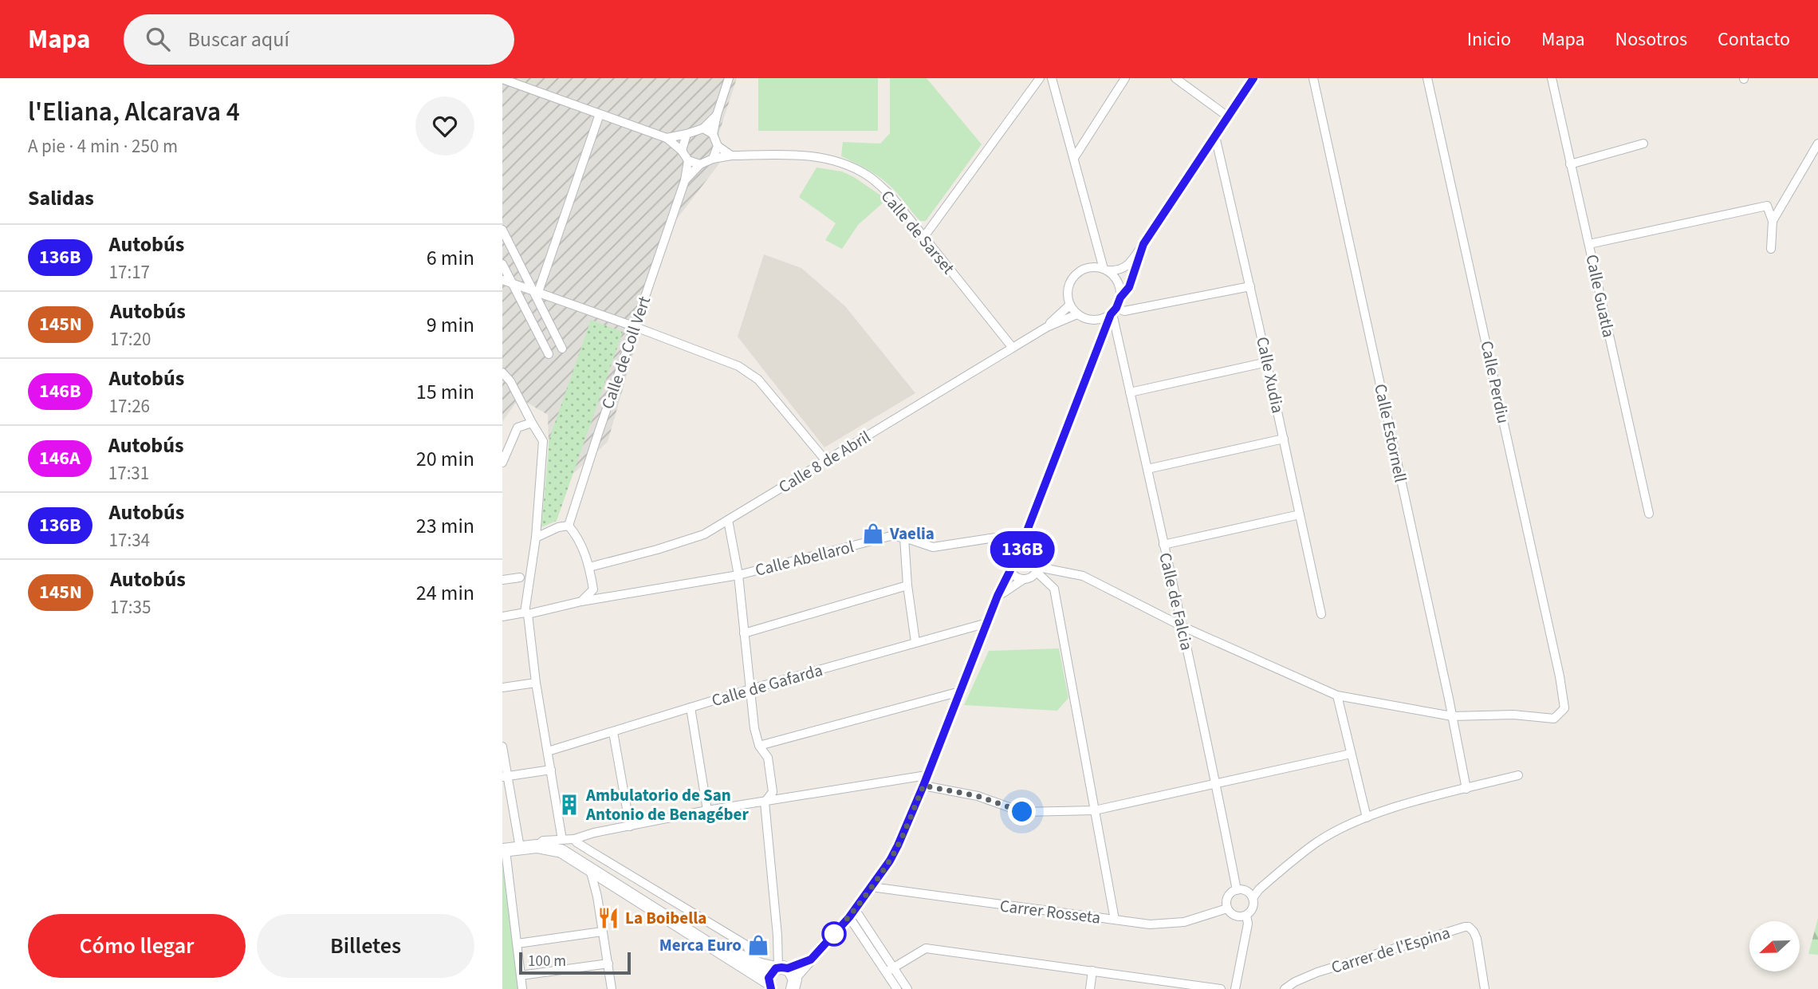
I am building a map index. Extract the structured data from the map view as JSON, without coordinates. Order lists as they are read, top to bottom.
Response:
{
  "streets": {
    "street": [
      "Calle de Sarset",
      "Calle Guatla",
      "Calle de Coll Vert",
      "Calle Xudia",
      "Calle Perdiu",
      "Calle Estornell",
      "Calle 8 de Abril",
      "Calle Abellarol",
      "Calle de Falcia",
      "Calle de Gafarda",
      "Carrer Rosseta",
      "Carrer de l'Espina"
    ]
  },
  "crossings": [
    ["Calle de Sarset", "Calle de Coll Vert"],
    ["Calle de Sarset", "Calle 8 de Abril"],
    ["Calle Perdiu", "Calle Estornell"],
    ["Calle 8 de Abril", "Calle de Falcia"],
    ["Calle de Falcia", "Carrer Rosseta"]
  ],
  "places": {
    "shop": ["Vaelia", "Merca Euro"],
    "building": ["Ambulatorio de San Antonio de Benagéber"],
    "restaurant": ["La Boibella"]
  },
  "lines": ["bus line 136B"],
  "scale_bar": "100 m",
  "north": "left",
  "page": {
    "header": "Mapa",
    "search": "Buscar aquí",
    "nav": [
      "Inicio",
      "Mapa",
      "Nosotros",
      "Contacto"
    ],
    "heading": [
      ["l'Eliana, Alcarava 4", "A pie · 4 min · 250 m"],
      "Salidas"
    ],
    "on_map": "136B",
    "list": [
      {
        "mark": "136B",
        "name": "Autobús",
        "note": "17:17",
        "value": "6 min"
      },
      {
        "mark": "145N",
        "name": "Autobús",
        "note": "17:20",
        "value": "9 min"
      },
      {
        "mark": "146B",
        "name": "Autobús",
        "note": "17:26",
        "value": "15 min"
      },
      {
        "mark": "146A",
        "name": "Autobús",
        "note": "17:31",
        "value": "20 min"
      },
      {
        "mark": "136B",
        "name": "Autobús",
        "note": "17:34",
        "value": "23 min"
      },
      {
        "mark": "145N",
        "name": "Autobús",
        "note": "17:35",
        "value": "24 min"
      }
    ],
    "buttons": ["Cómo llegar", "Billetes"],
    "scale": "100 m"
  }
}
